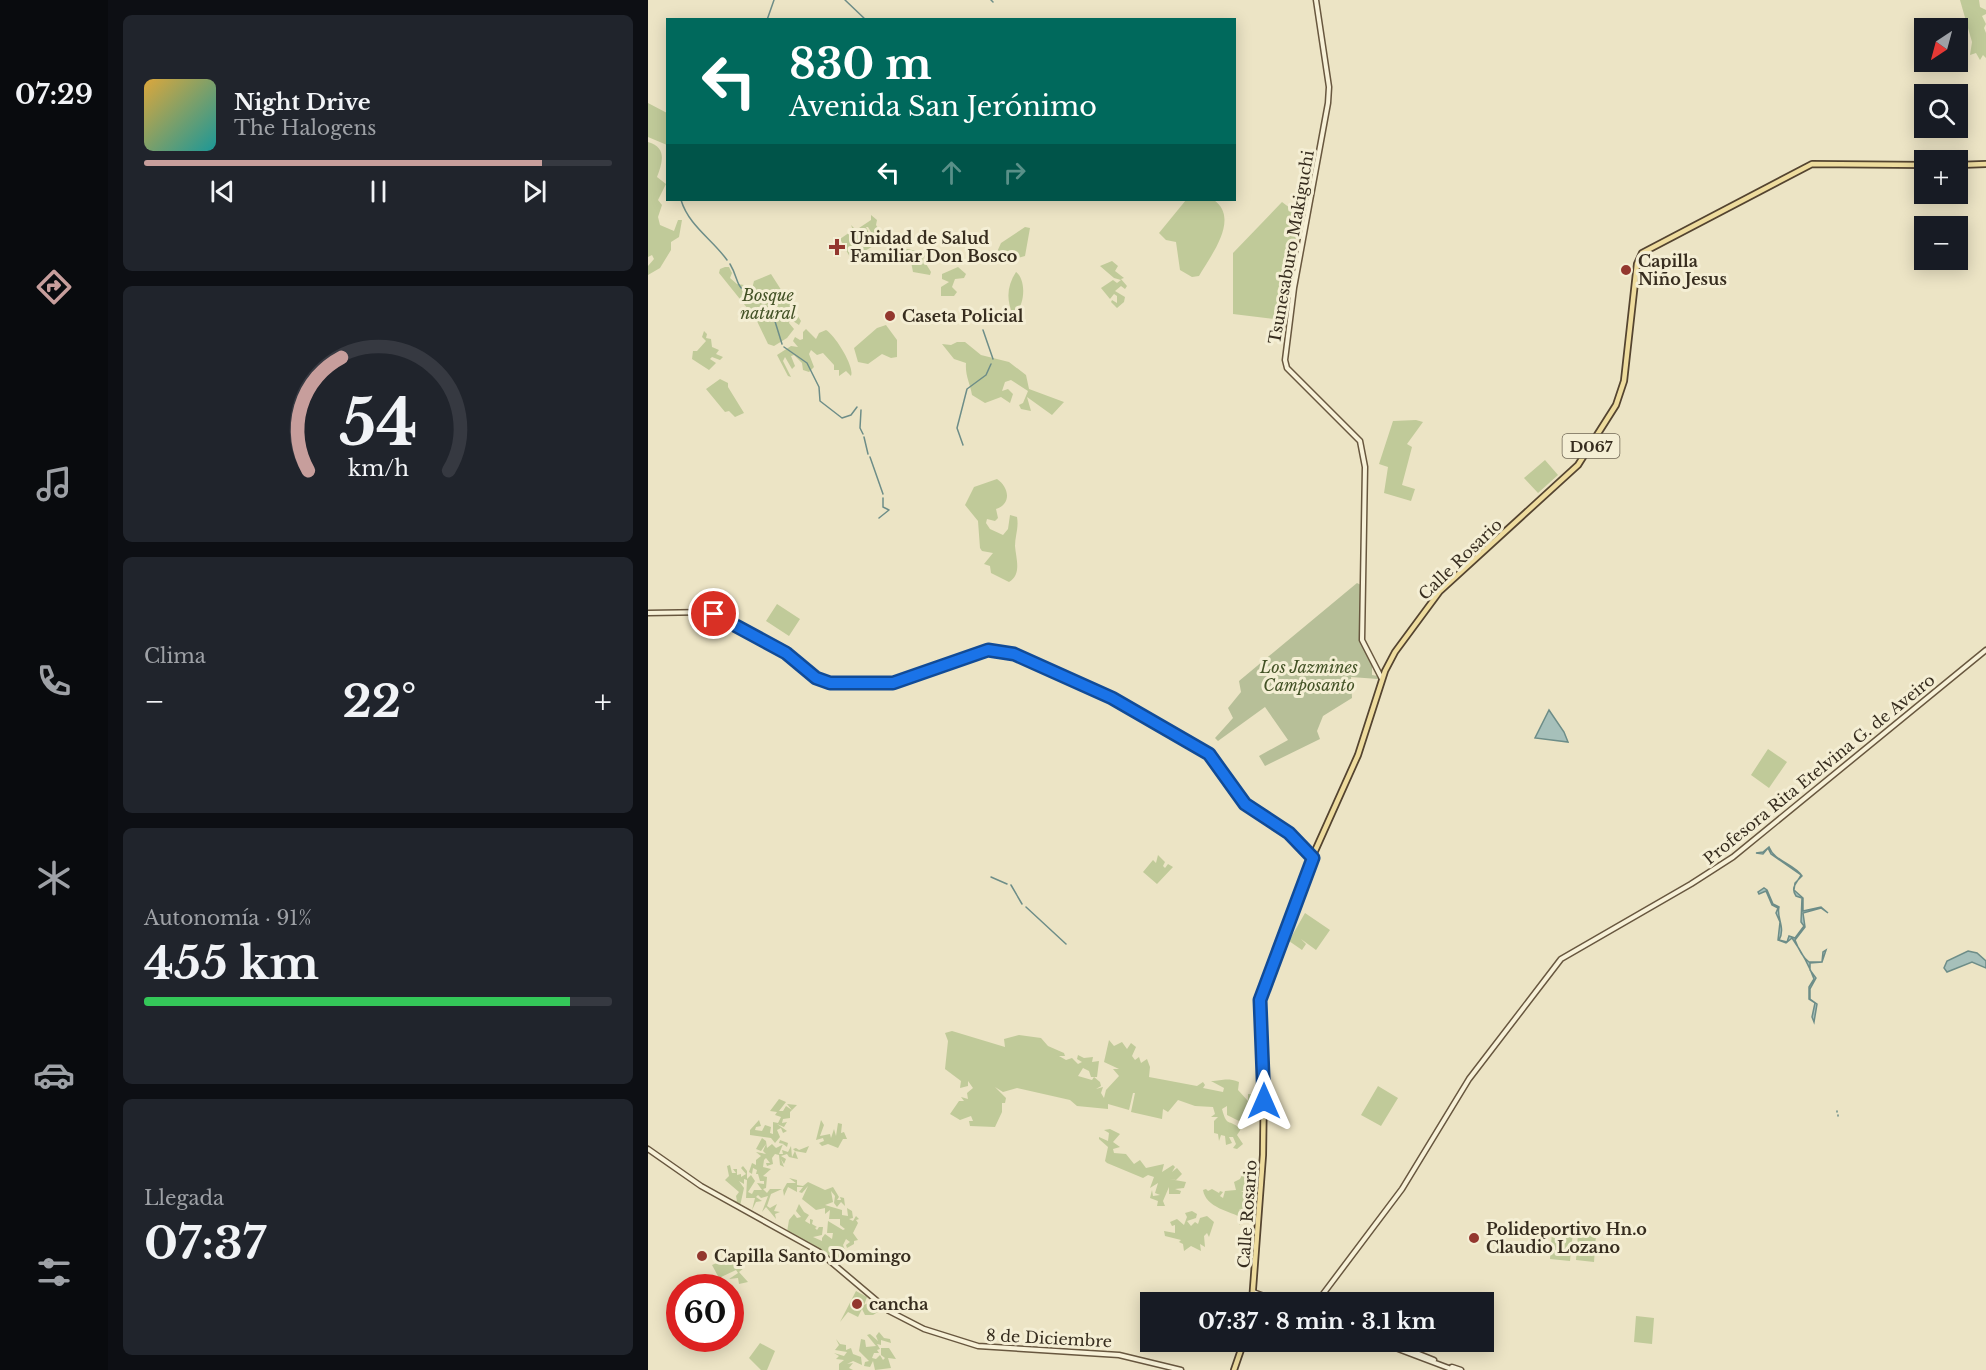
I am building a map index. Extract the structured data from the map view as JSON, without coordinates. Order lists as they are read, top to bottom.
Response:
{
  "streets": {
    "main road": ["D067", "Calle Rosario"],
    "street": ["Tsunesaburo Makiguchi", "Profesora Rita Etelvina G. de Aveiro", "8 de Diciembre"]
  },
  "crossings": [
    ["Tsunesaburo Makiguchi", "Calle Rosario"]
  ],
  "parks": ["Bosque natural", "Los Jazmines Camposanto"],
  "places": {
    "health": ["Unidad de Salud Familiar Don Bosco"],
    "other": [
      "Capilla Niño Jesus",
      "Caseta Policial",
      "Polideportivo Hn.o Claudio Lozano",
      "Capilla Santo Domingo",
      "cancha"
    ]
  },
  "north": "bottom left",
  "page": {
    "tabs": "07:29",
    "map_buttons": ["+", "−"],
    "turn": ["830 m", "Avenida San Jerónimo"],
    "song": ["Night Drive", "The Halogens"],
    "tile": [
      "Clima",
      ["Autonomía · 91%", "455 km"],
      ["Llegada", "07:37"]
    ],
    "heat": ["−", "22°", "+"],
    "limit": "60",
    "trip": "07:37 · 8 min · 3.1 km",
    "gauge": ["54", "km/h"]
  }
}
